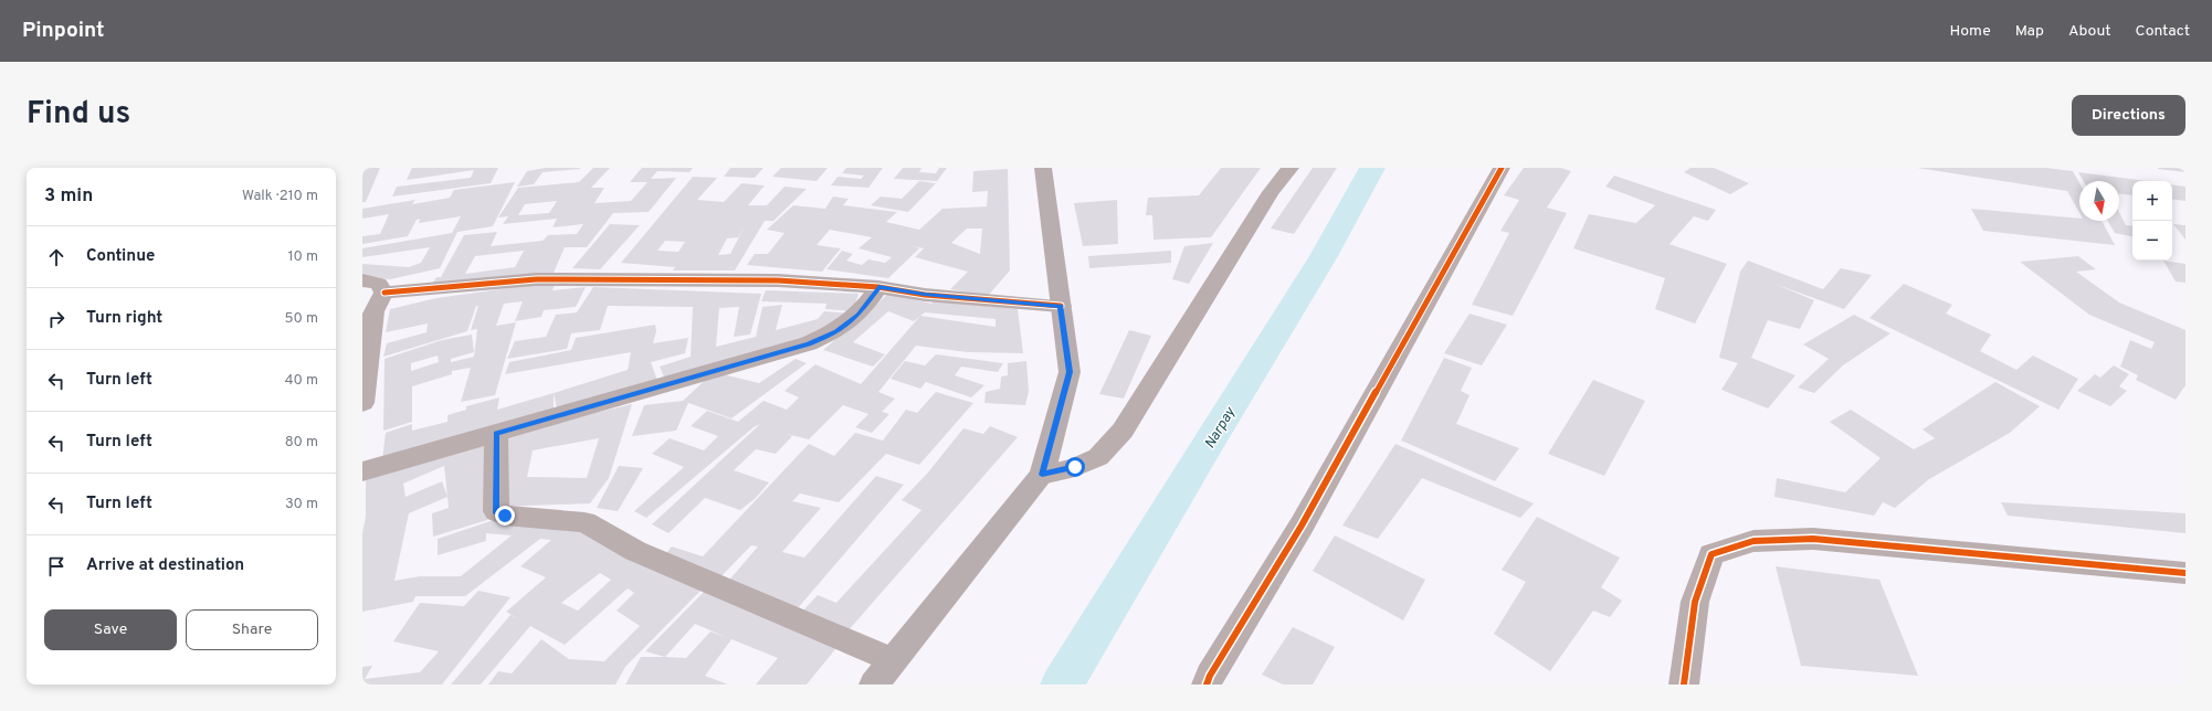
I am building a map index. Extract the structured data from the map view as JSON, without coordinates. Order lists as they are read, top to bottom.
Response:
{
  "water": ["Narpay"],
  "north": "bottom",
  "page": {
    "header": "Pinpoint",
    "nav": [
      "Home",
      "Map",
      "About",
      "Contact"
    ],
    "title": "Find us",
    "buttons": [
      "Directions",
      ["Save", "Share"]
    ],
    "heading": ["3 min", "Walk · 210 m"],
    "map_buttons": ["+", "−"],
    "list": [
      ["Continue", "10 m"],
      ["Turn right", "50 m"],
      ["Turn left", "40 m"],
      ["Turn left", "80 m"],
      ["Turn left", "30 m"],
      "Arrive at destination"
    ]
  }
}
